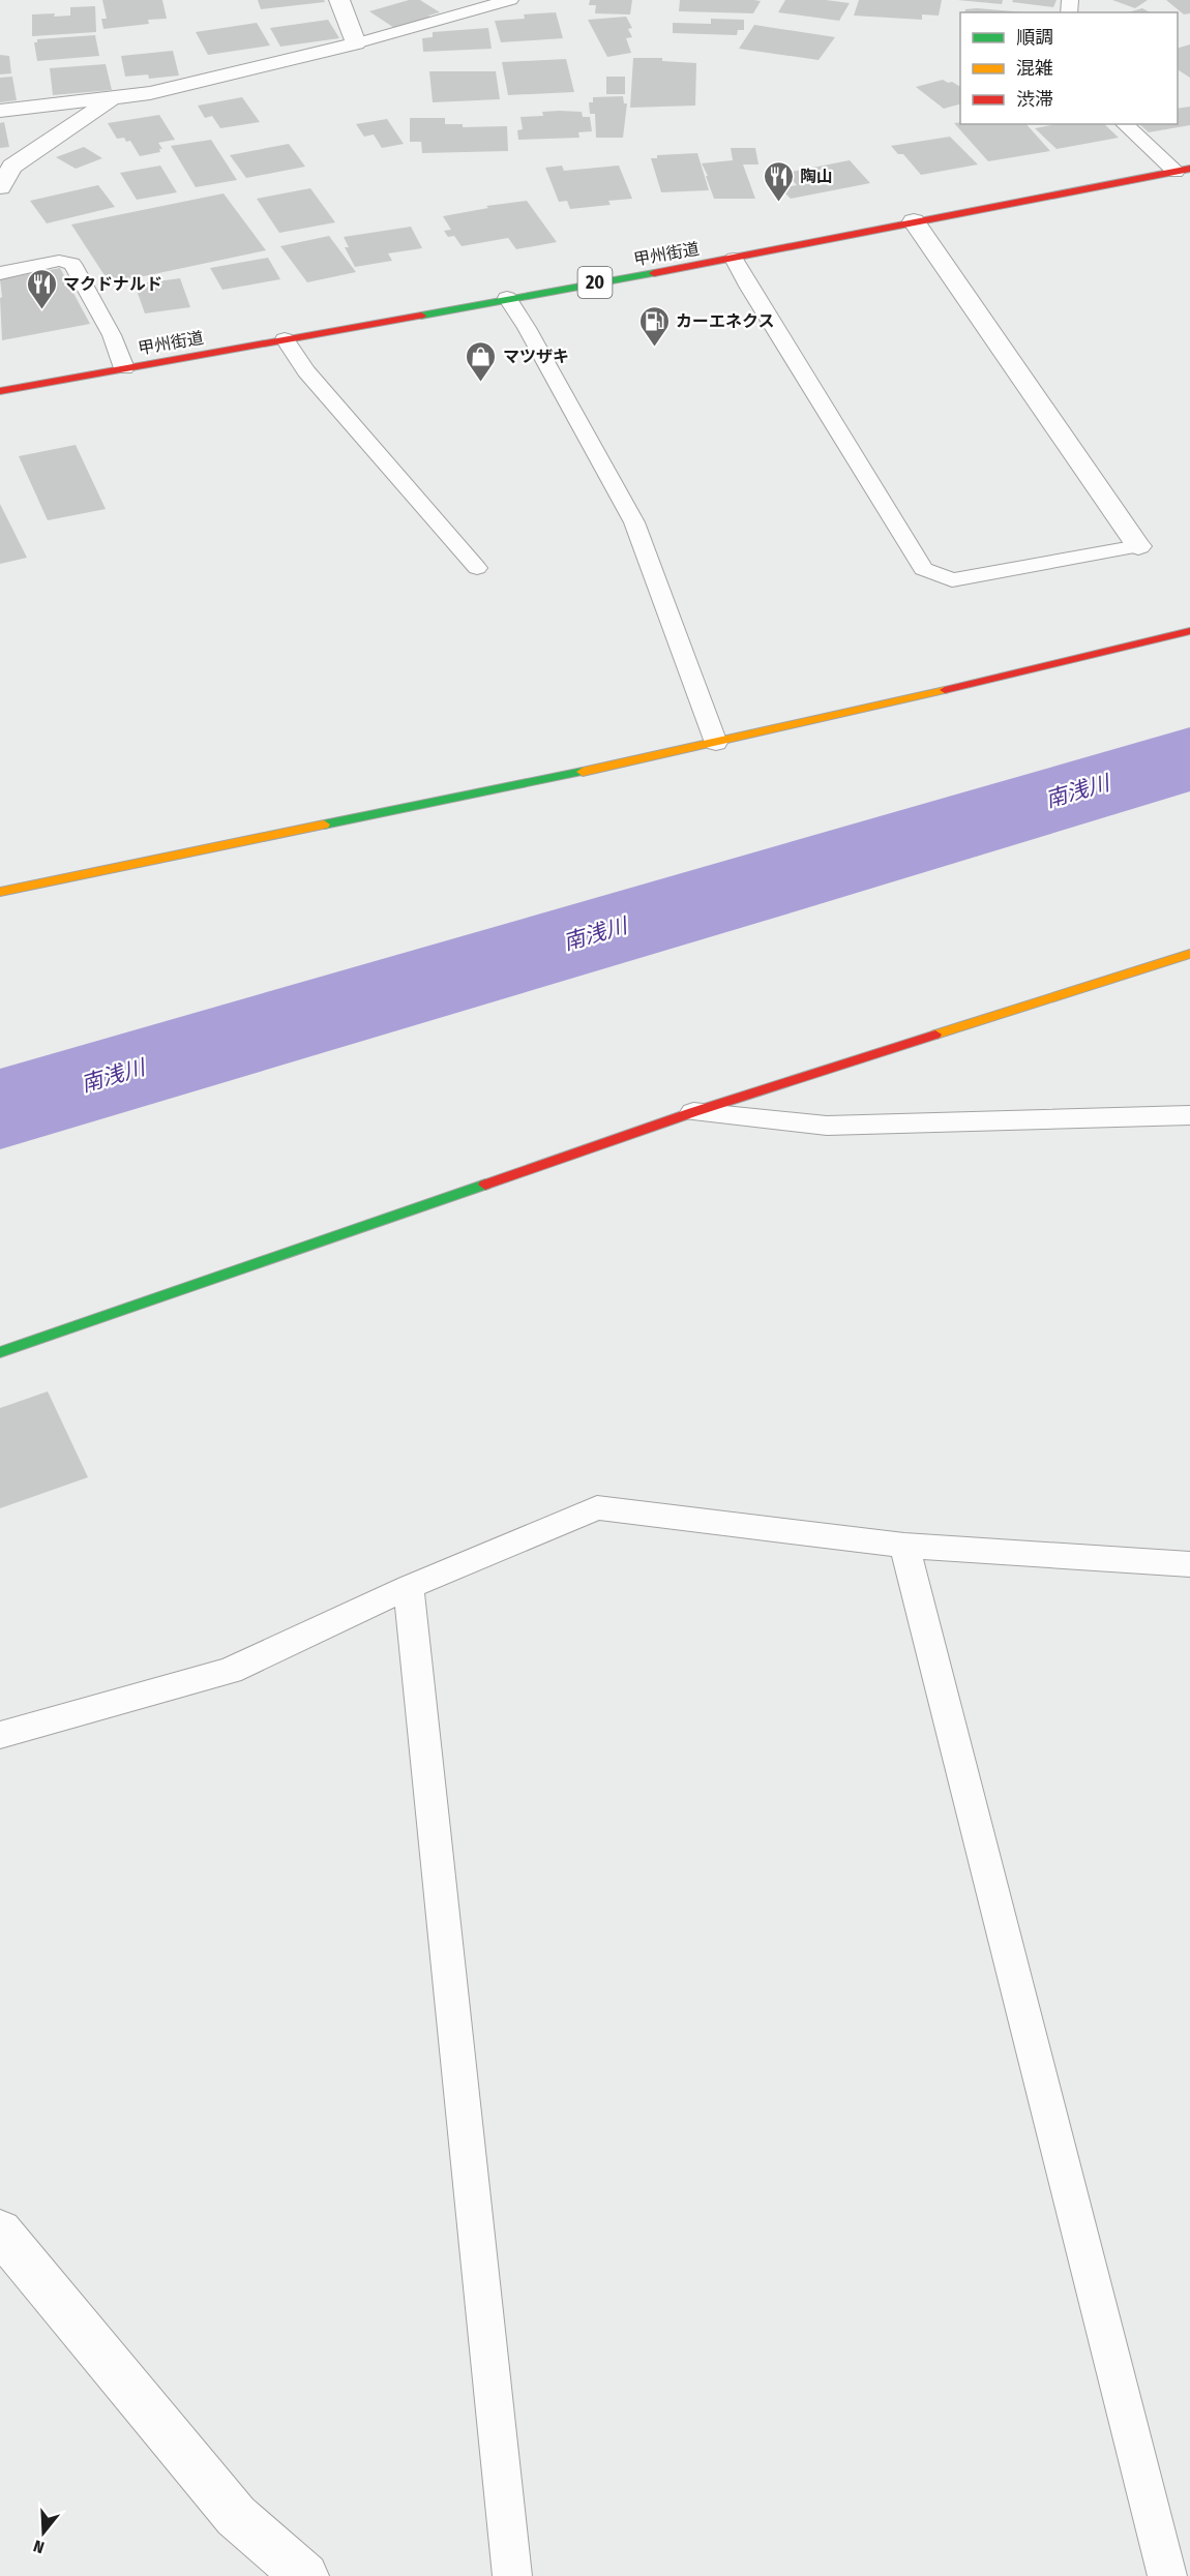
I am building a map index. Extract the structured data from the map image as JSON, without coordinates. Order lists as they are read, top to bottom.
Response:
{
  "streets": {
    "main road": ["甲州街道", "20"]
  },
  "water": ["南浅川"],
  "places": {
    "restaurant": ["陶山", "マクドナルド"],
    "fuel station": ["カーエネクス"],
    "shop": ["マツザキ"]
  },
  "legend": ["順調", "混雑", "渋滞"],
  "north": "bottom"
}
